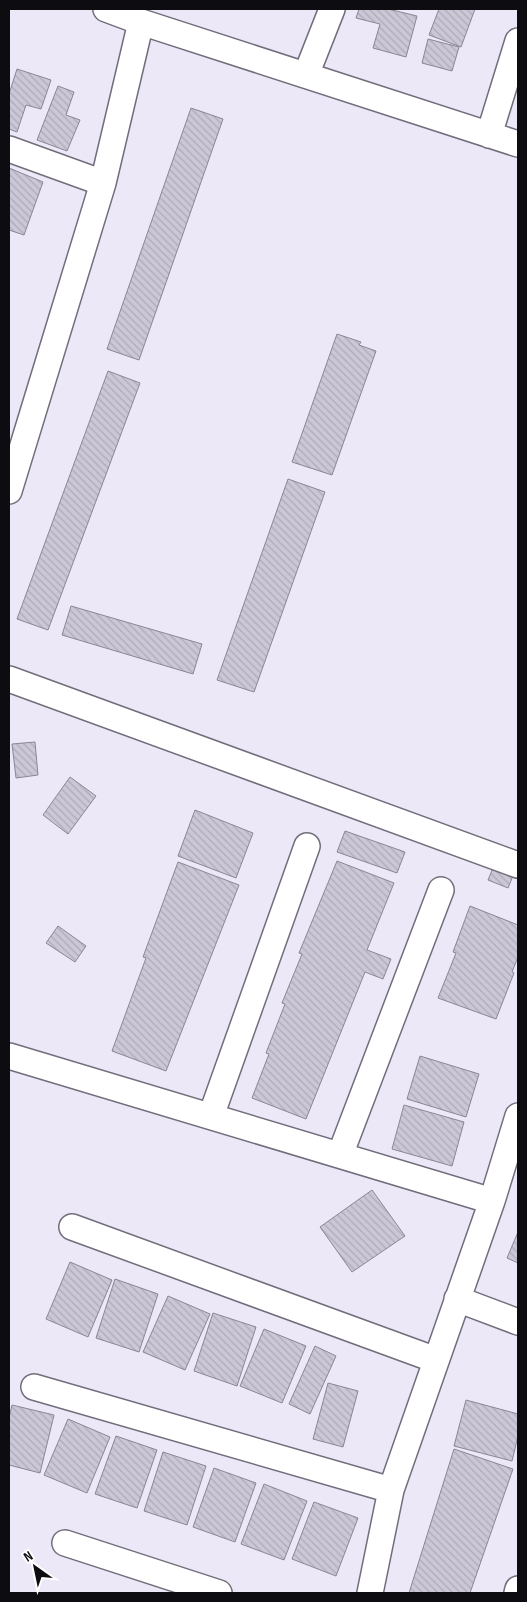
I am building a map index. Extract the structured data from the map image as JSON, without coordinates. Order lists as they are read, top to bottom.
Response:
{
  "north": "top left"
}
